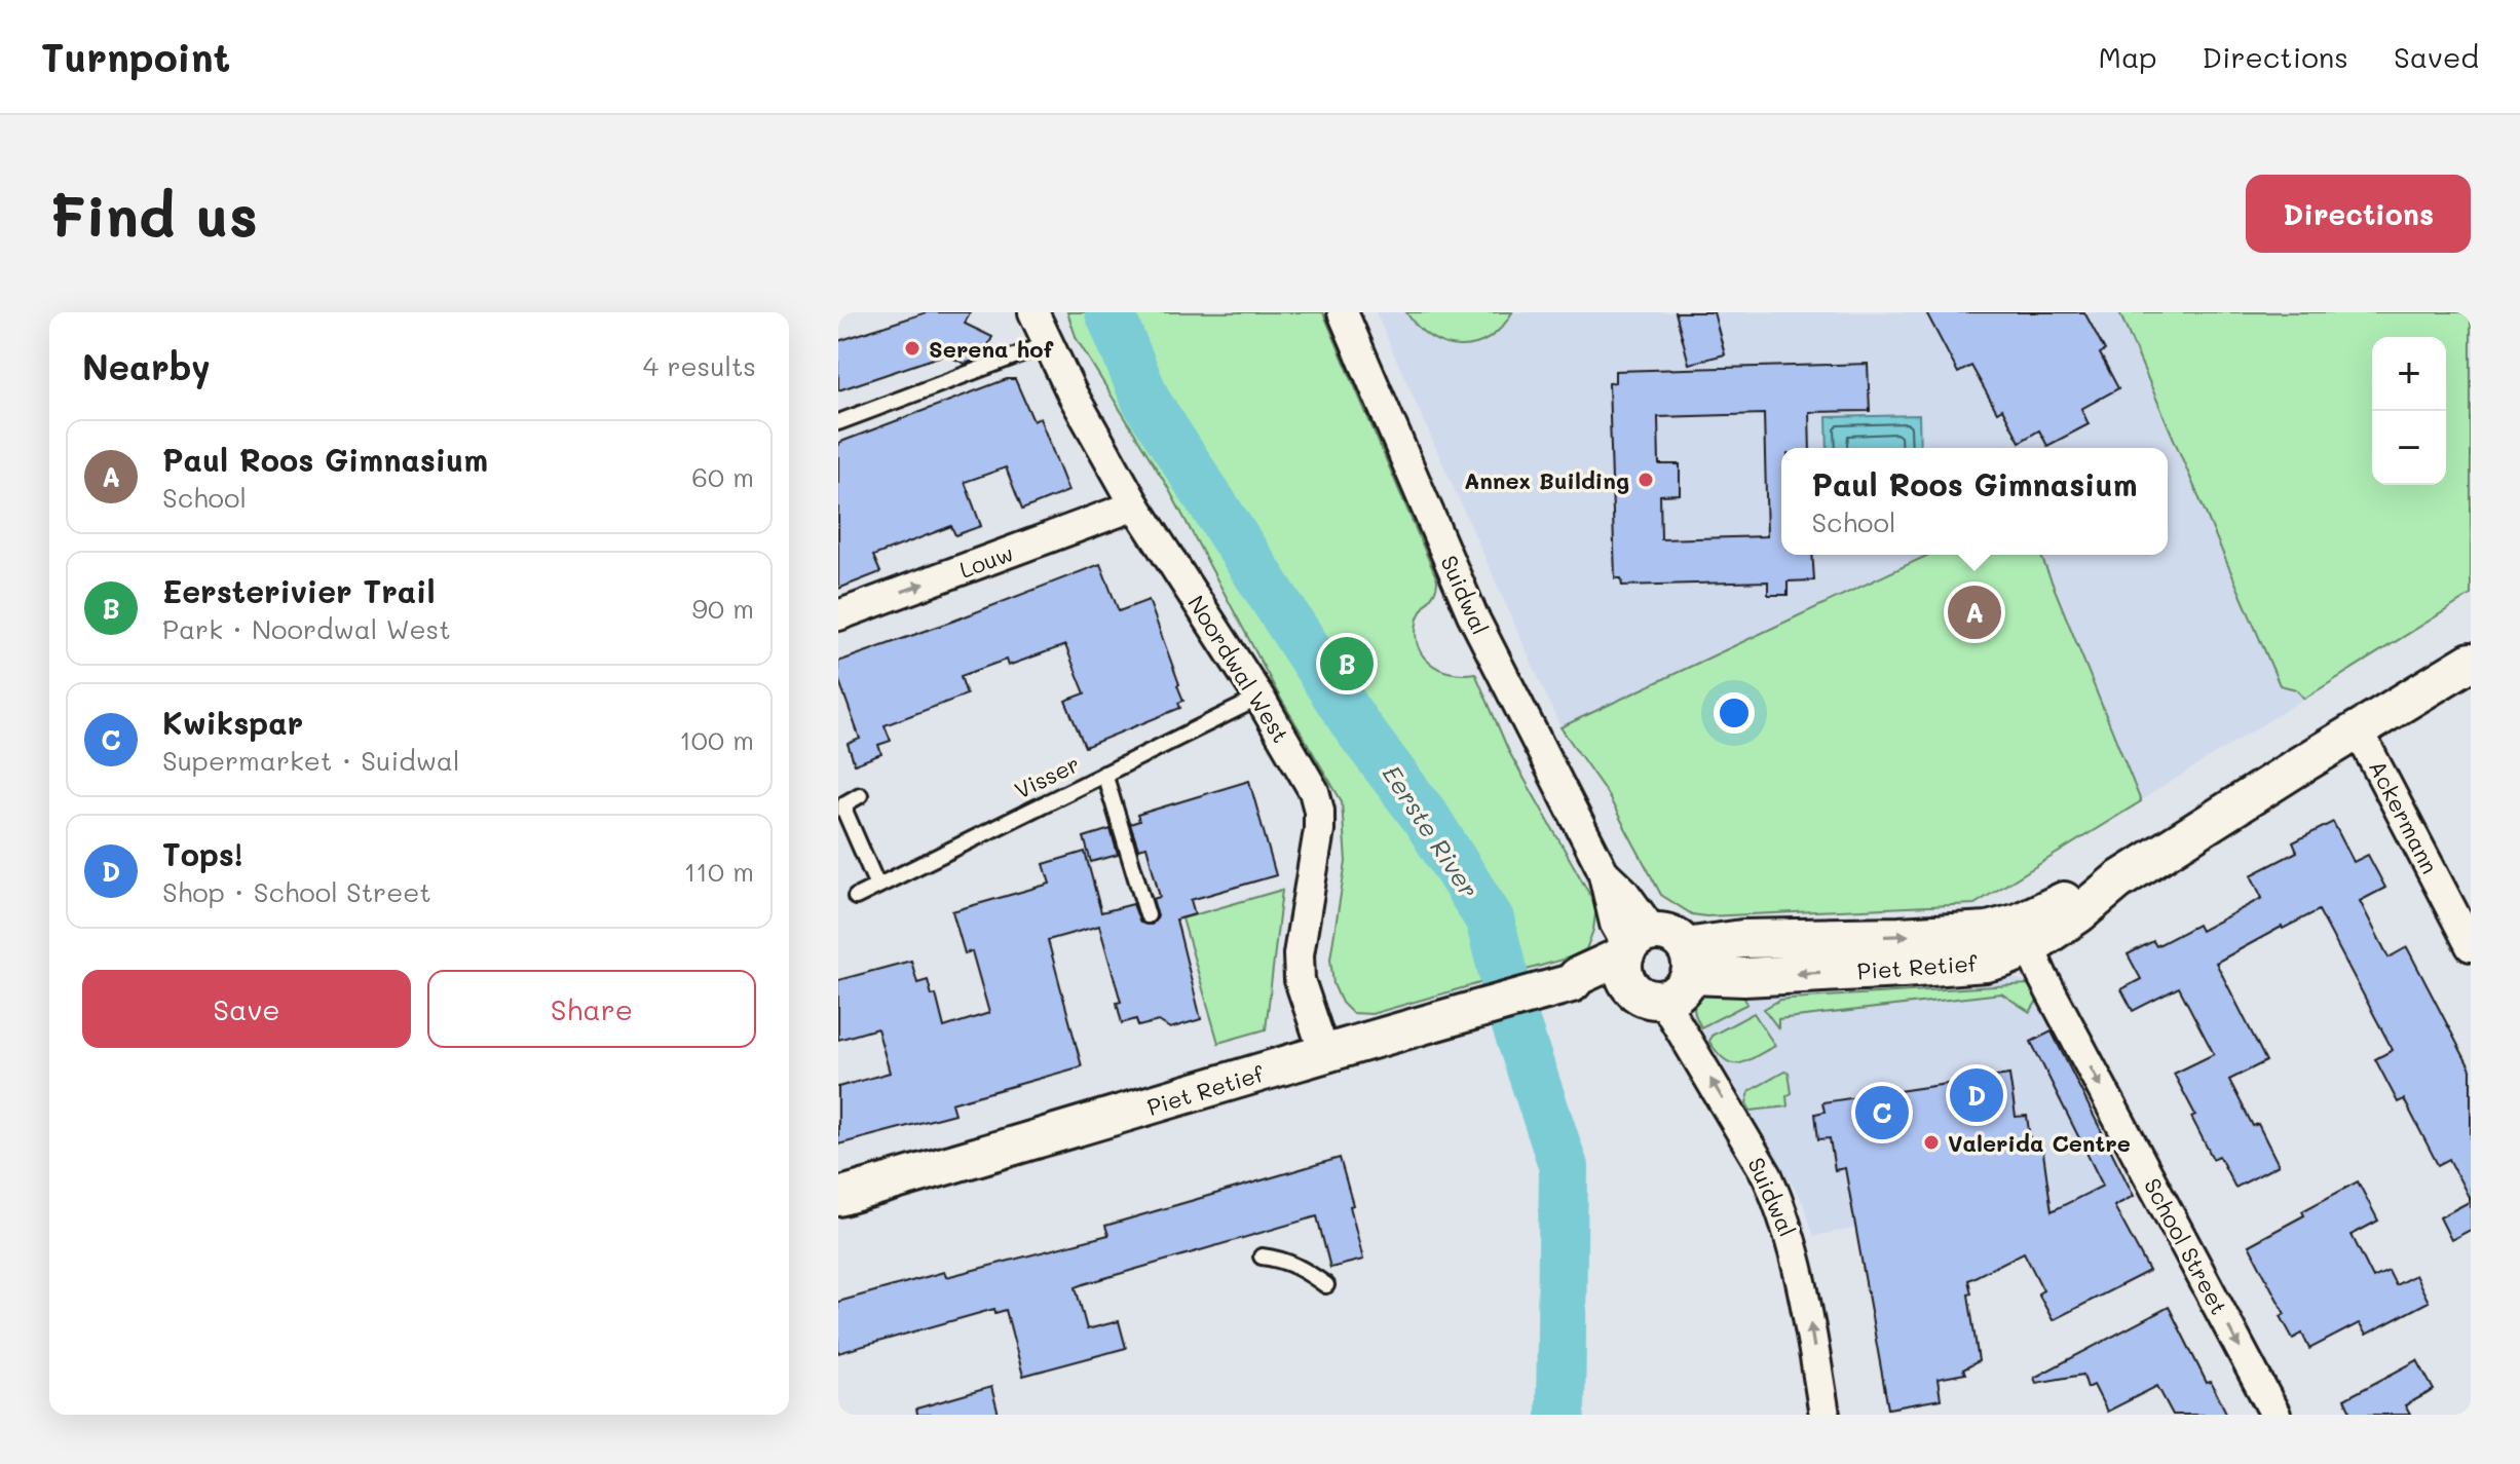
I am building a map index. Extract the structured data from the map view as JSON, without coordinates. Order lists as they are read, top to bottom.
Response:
{
  "streets": {
    "street": [
      "Louw",
      "Suidwal",
      "Noordwal West",
      "Ackermann",
      "Piet Retief",
      "School Street"
    ],
    "lane": ["Visser"]
  },
  "crossings": [
    ["Louw", "Noordwal West"],
    ["Suidwal", "Piet Retief"],
    ["Noordwal West", "Visser"],
    ["Noordwal West", "Piet Retief"],
    ["Ackermann", "Piet Retief"],
    ["Piet Retief", "School Street"]
  ],
  "one_way": ["Louw", "Suidwal", "School Street"],
  "water": ["Eerste River"],
  "places": ["Serena hof", "Annex Building", "Valerida Centre"],
  "page": {
    "header": "Turnpoint",
    "nav": ["Map", "Directions", "Saved"],
    "buttons": [
      "Directions",
      ["Save", "Share"]
    ],
    "title": "Find us",
    "heading": ["Nearby", "4 results"],
    "map_buttons": ["+", "−"],
    "list": [
      {
        "mark": "A",
        "name": "Paul Roos Gimnasium",
        "note": "School",
        "value": "60 m"
      },
      {
        "mark": "B",
        "name": "Eersterivier Trail",
        "note": "Park · Noordwal West",
        "value": "90 m"
      },
      {
        "mark": "C",
        "name": "Kwikspar",
        "note": "Supermarket · Suidwal",
        "value": "100 m"
      },
      {
        "mark": "D",
        "name": "Tops!",
        "note": "Shop · School Street",
        "value": "110 m"
      }
    ],
    "popup": ["Paul Roos Gimnasium", "School"],
    "pins": [
      "A",
      "B",
      "D",
      "C"
    ]
  }
}
